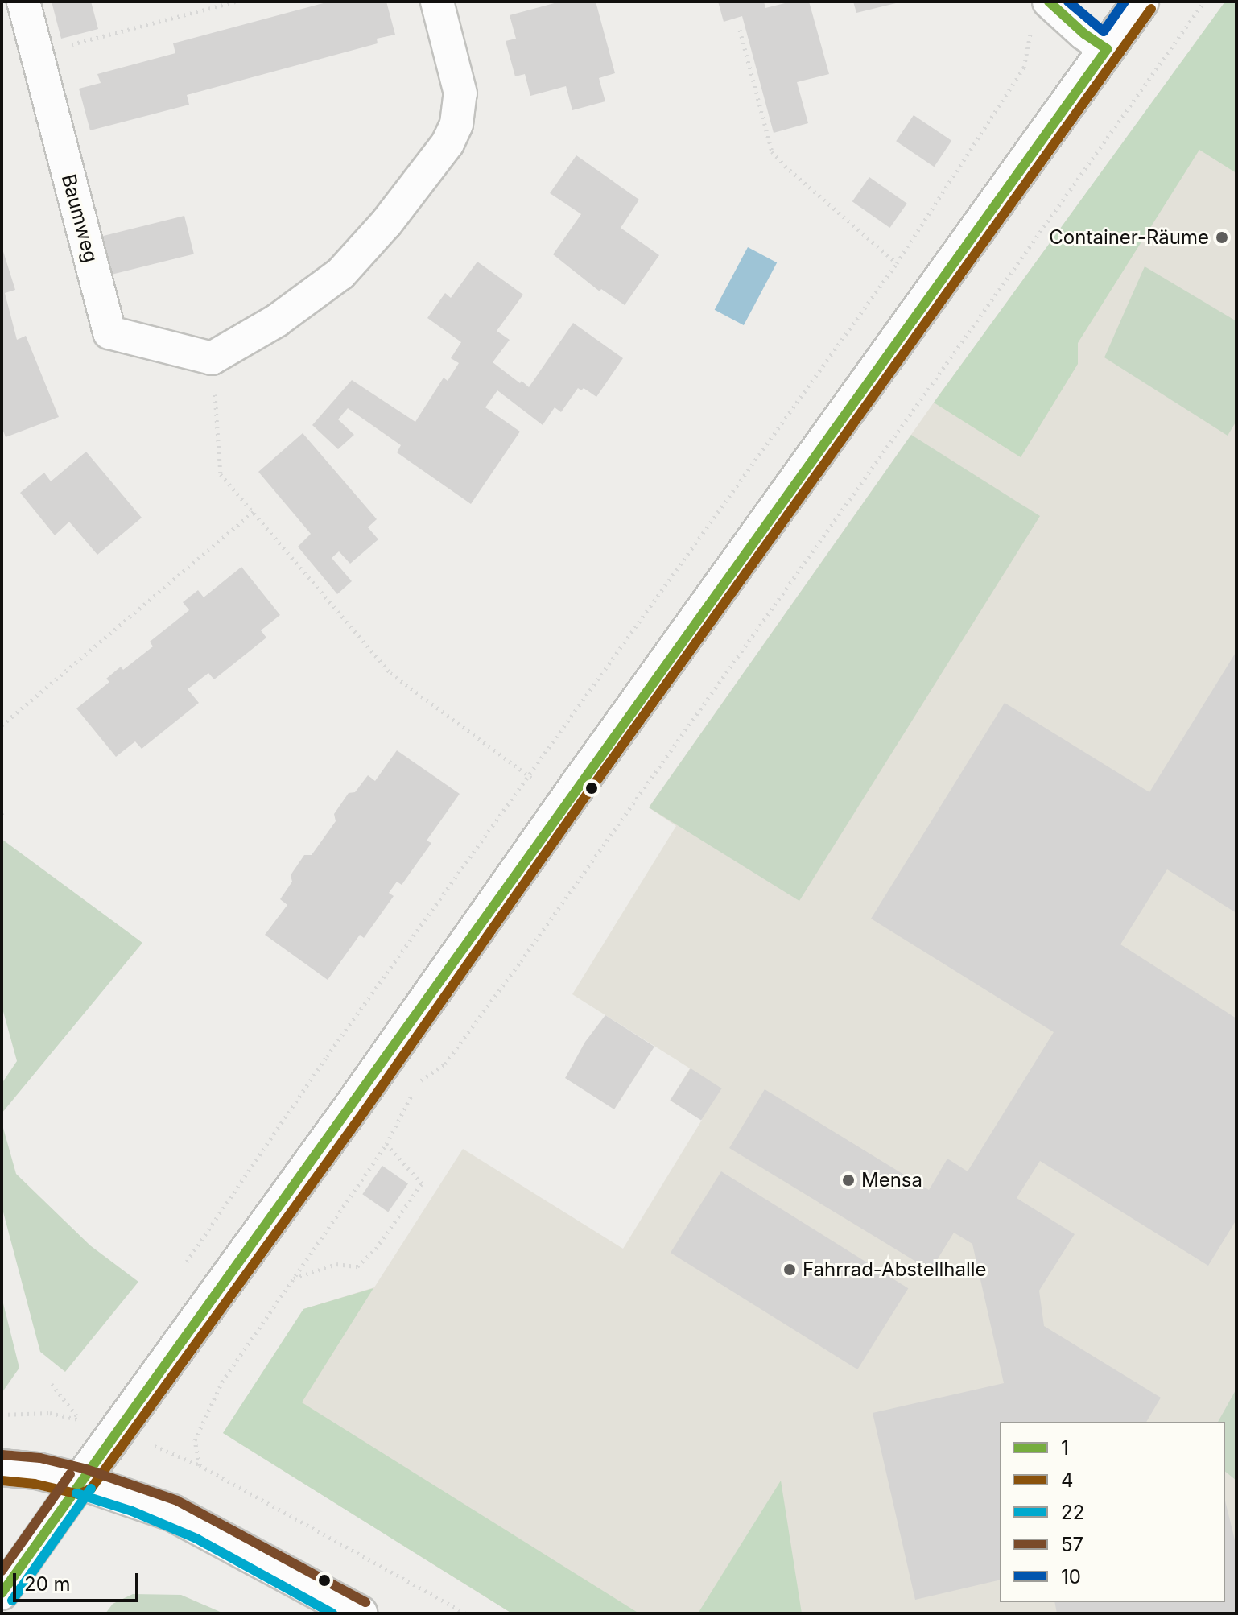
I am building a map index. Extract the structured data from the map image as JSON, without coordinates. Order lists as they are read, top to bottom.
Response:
{
  "streets": {
    "street": ["Baumweg"]
  },
  "places": ["Container-Räume", "Mensa", "Fahrrad-Abstellhalle"],
  "lines": [
    "transit line 1",
    "transit line 10",
    "transit line 4",
    "transit line 57",
    "transit line 22"
  ],
  "legend": [
    "1",
    "4",
    "22",
    "57",
    "10"
  ],
  "scale_bar": "20 m"
}
